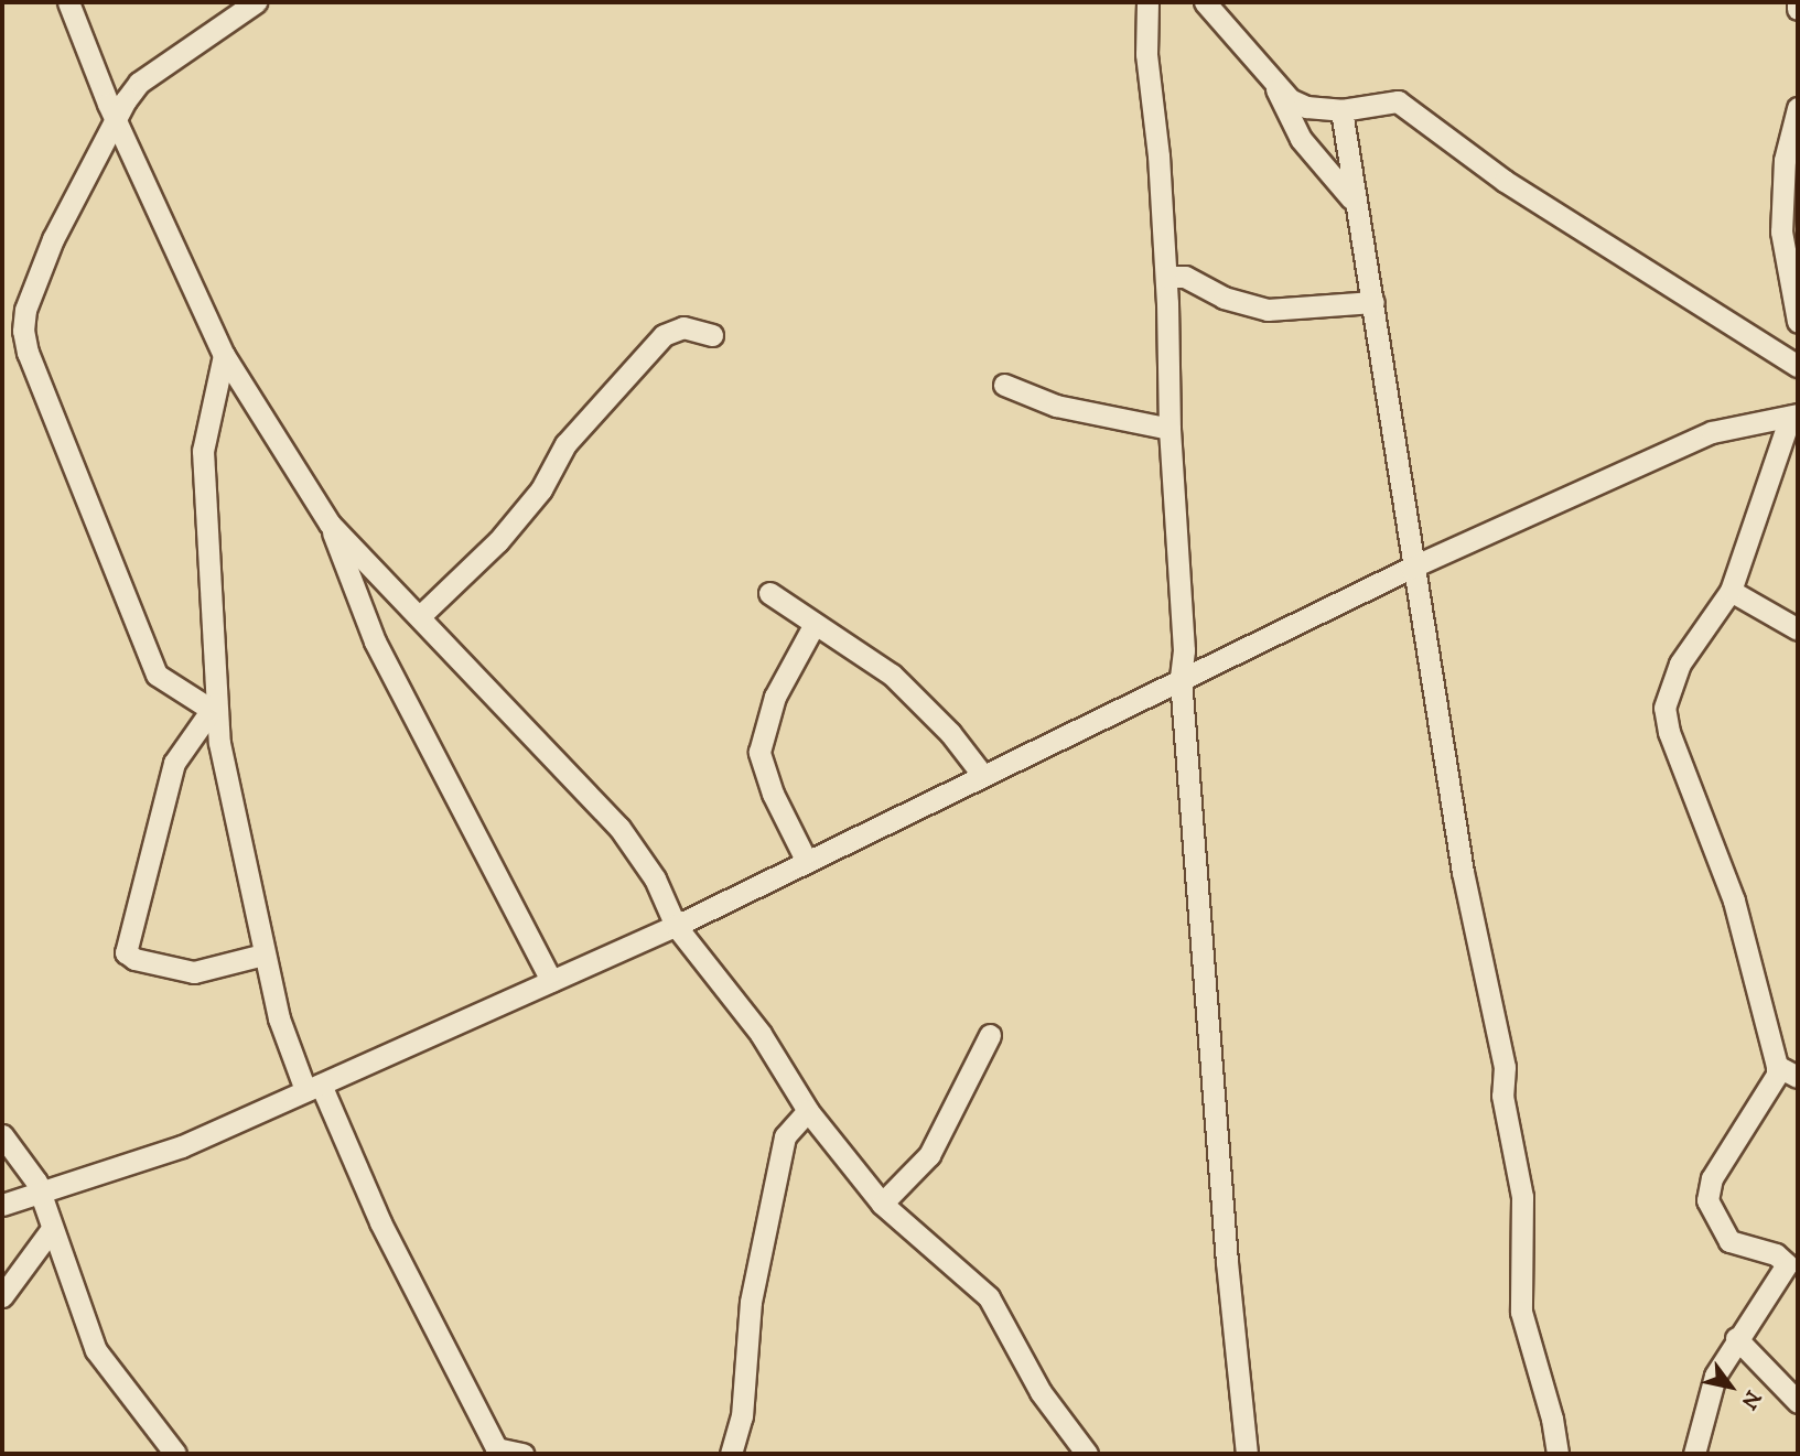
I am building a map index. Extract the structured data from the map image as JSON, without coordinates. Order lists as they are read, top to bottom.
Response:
{
  "north": "bottom right"
}
